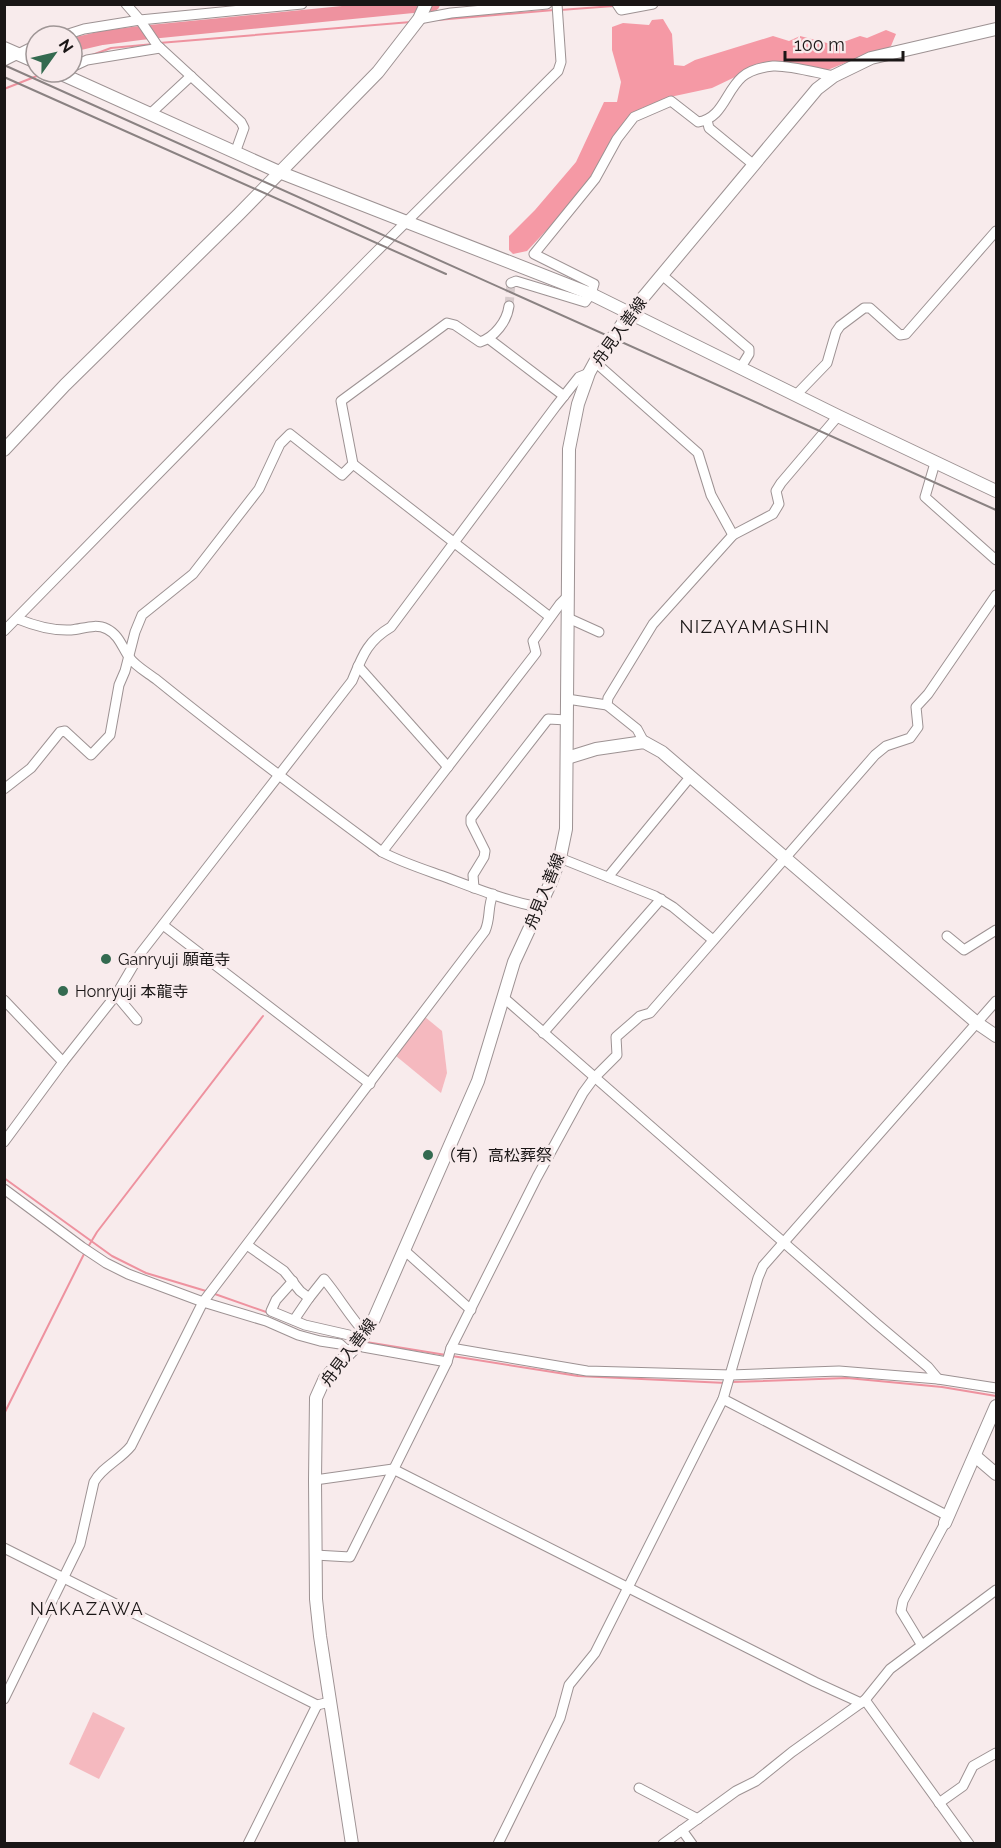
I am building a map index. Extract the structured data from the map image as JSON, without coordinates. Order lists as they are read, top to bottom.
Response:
{
  "streets": {
    "street": ["舟見入善線"]
  },
  "districts": ["NIZAYAMASHIN", "NAKAZAWA"],
  "places": ["Ganryuji 願竜寺", "Honryuji 本龍寺", "（有）高松葬祭"],
  "scale_bar": "100 m",
  "north": "top right"
}
